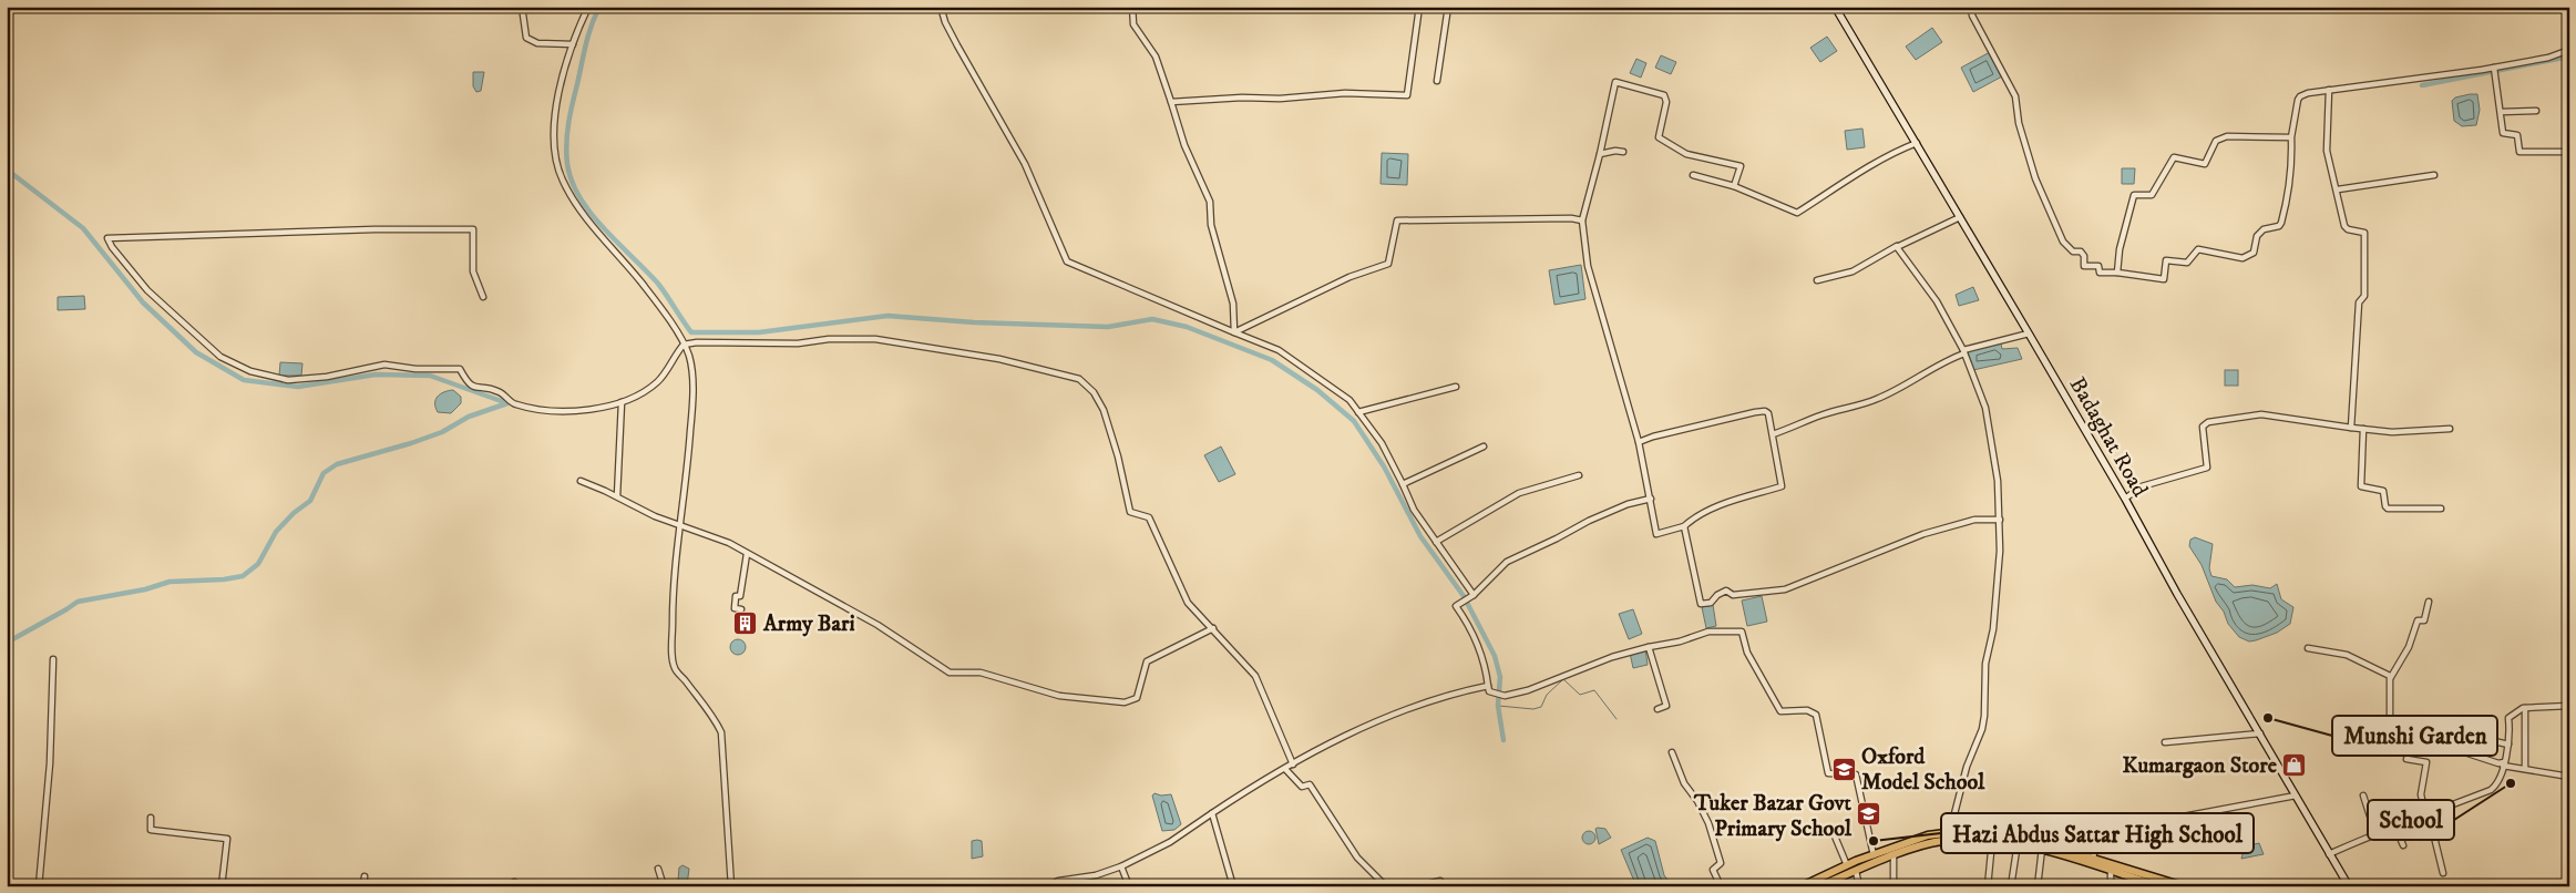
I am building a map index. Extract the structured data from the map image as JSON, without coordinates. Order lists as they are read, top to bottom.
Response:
{
  "streets": {
    "main road": ["Badaghat Road"]
  },
  "places": {
    "building": ["Army Bari"],
    "other": ["Munshi Garden", "School", "Hazi Abdus Sattar High School"],
    "shop": ["Kumargaon Store"],
    "school or university": ["Oxford Model School", "Tuker Bazar Govt Primary School"]
  }
}
